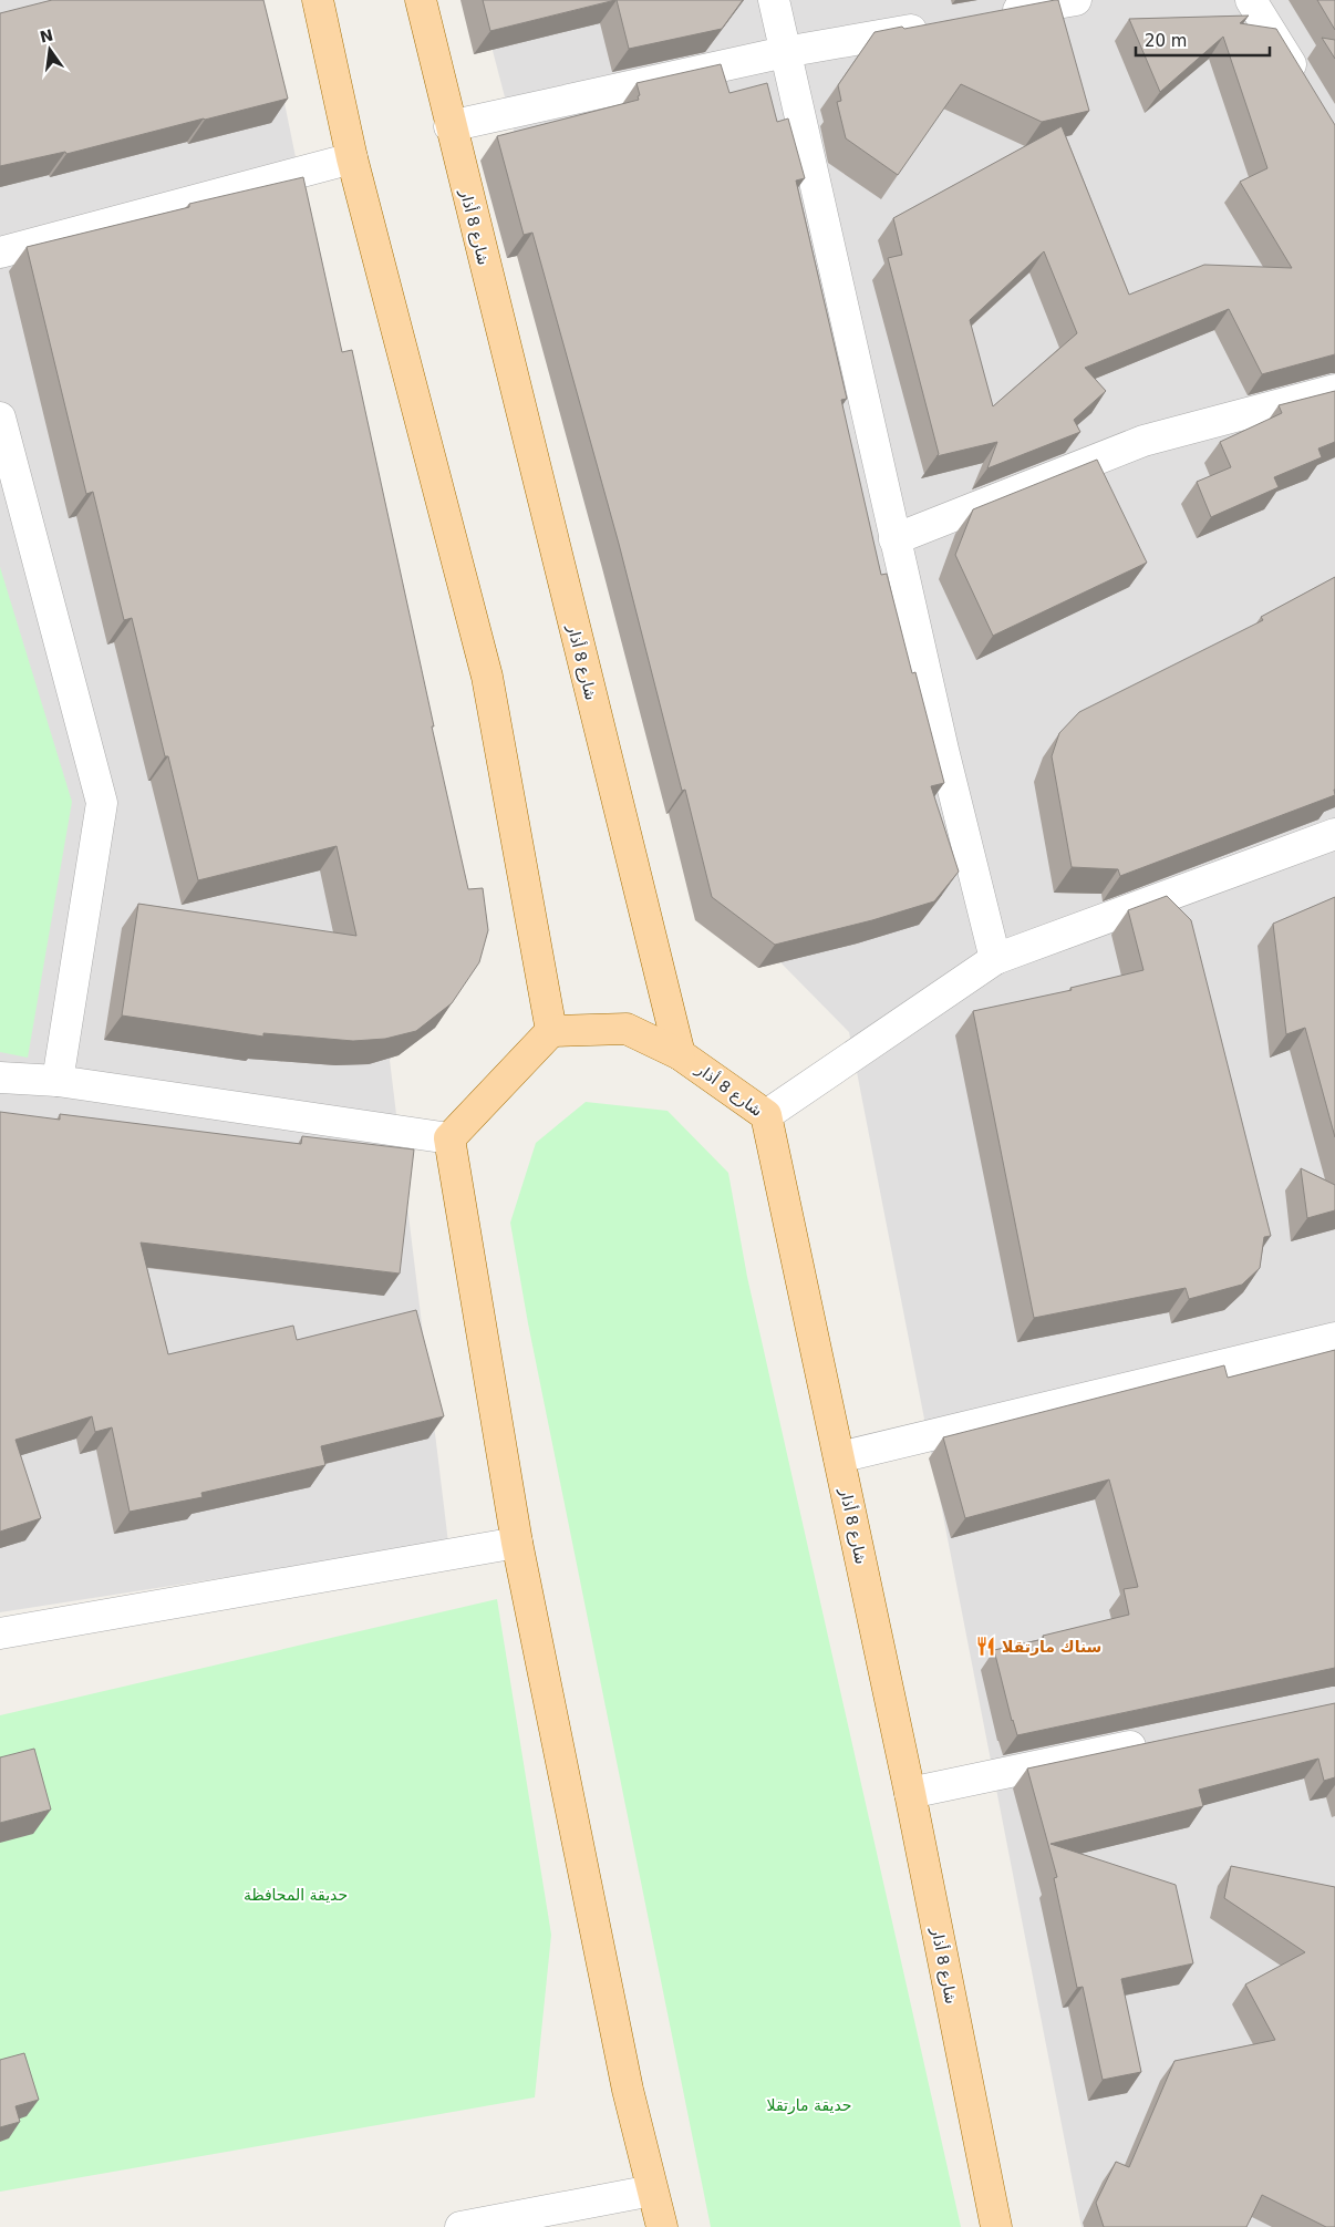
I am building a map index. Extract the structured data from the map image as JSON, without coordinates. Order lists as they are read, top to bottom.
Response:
{
  "streets": {
    "main road": ["شارع 8 أذار"]
  },
  "parks": ["حديقة المحافظة", "حديقة مارتقلا"],
  "places": {
    "restaurant": ["سناك مارتقلا"]
  },
  "scale_bar": "20 m",
  "north": "top"
}
